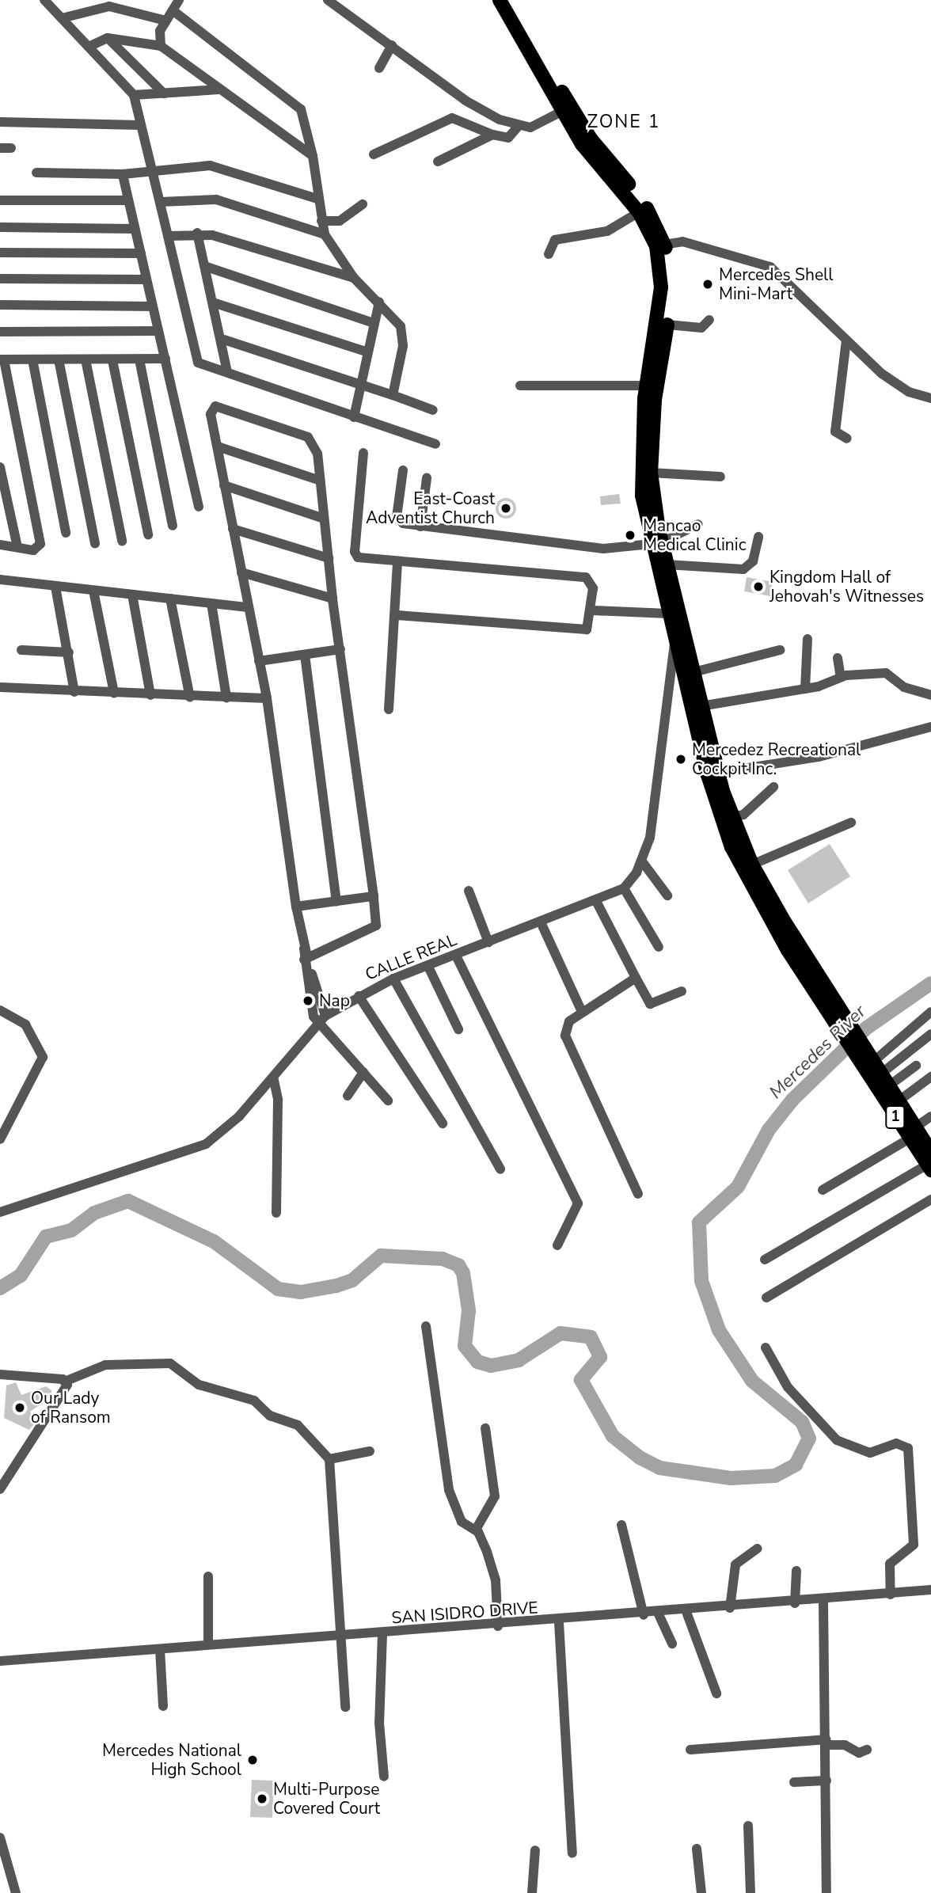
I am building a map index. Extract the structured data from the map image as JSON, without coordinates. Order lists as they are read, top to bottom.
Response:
{
  "streets": {
    "highway": ["1"],
    "street": ["CALLE REAL", "SAN ISIDRO DRIVE"]
  },
  "crossings": [
    ["CALLE REAL", "1"]
  ],
  "districts": ["ZONE 1"],
  "water": ["Mercedes River"],
  "places": [
    "Mercedes Shell Mini-Mart",
    "East-Coast Adventist Church",
    "Mancao Medical Clinic",
    "Kingdom Hall of Jehovah's Witnesses",
    "Mercedez Recreational Cockpit Inc.",
    "Nap",
    "Our Lady of Ransom",
    "Mercedes National High School",
    "Multi-Purpose Covered Court"
  ]
}
